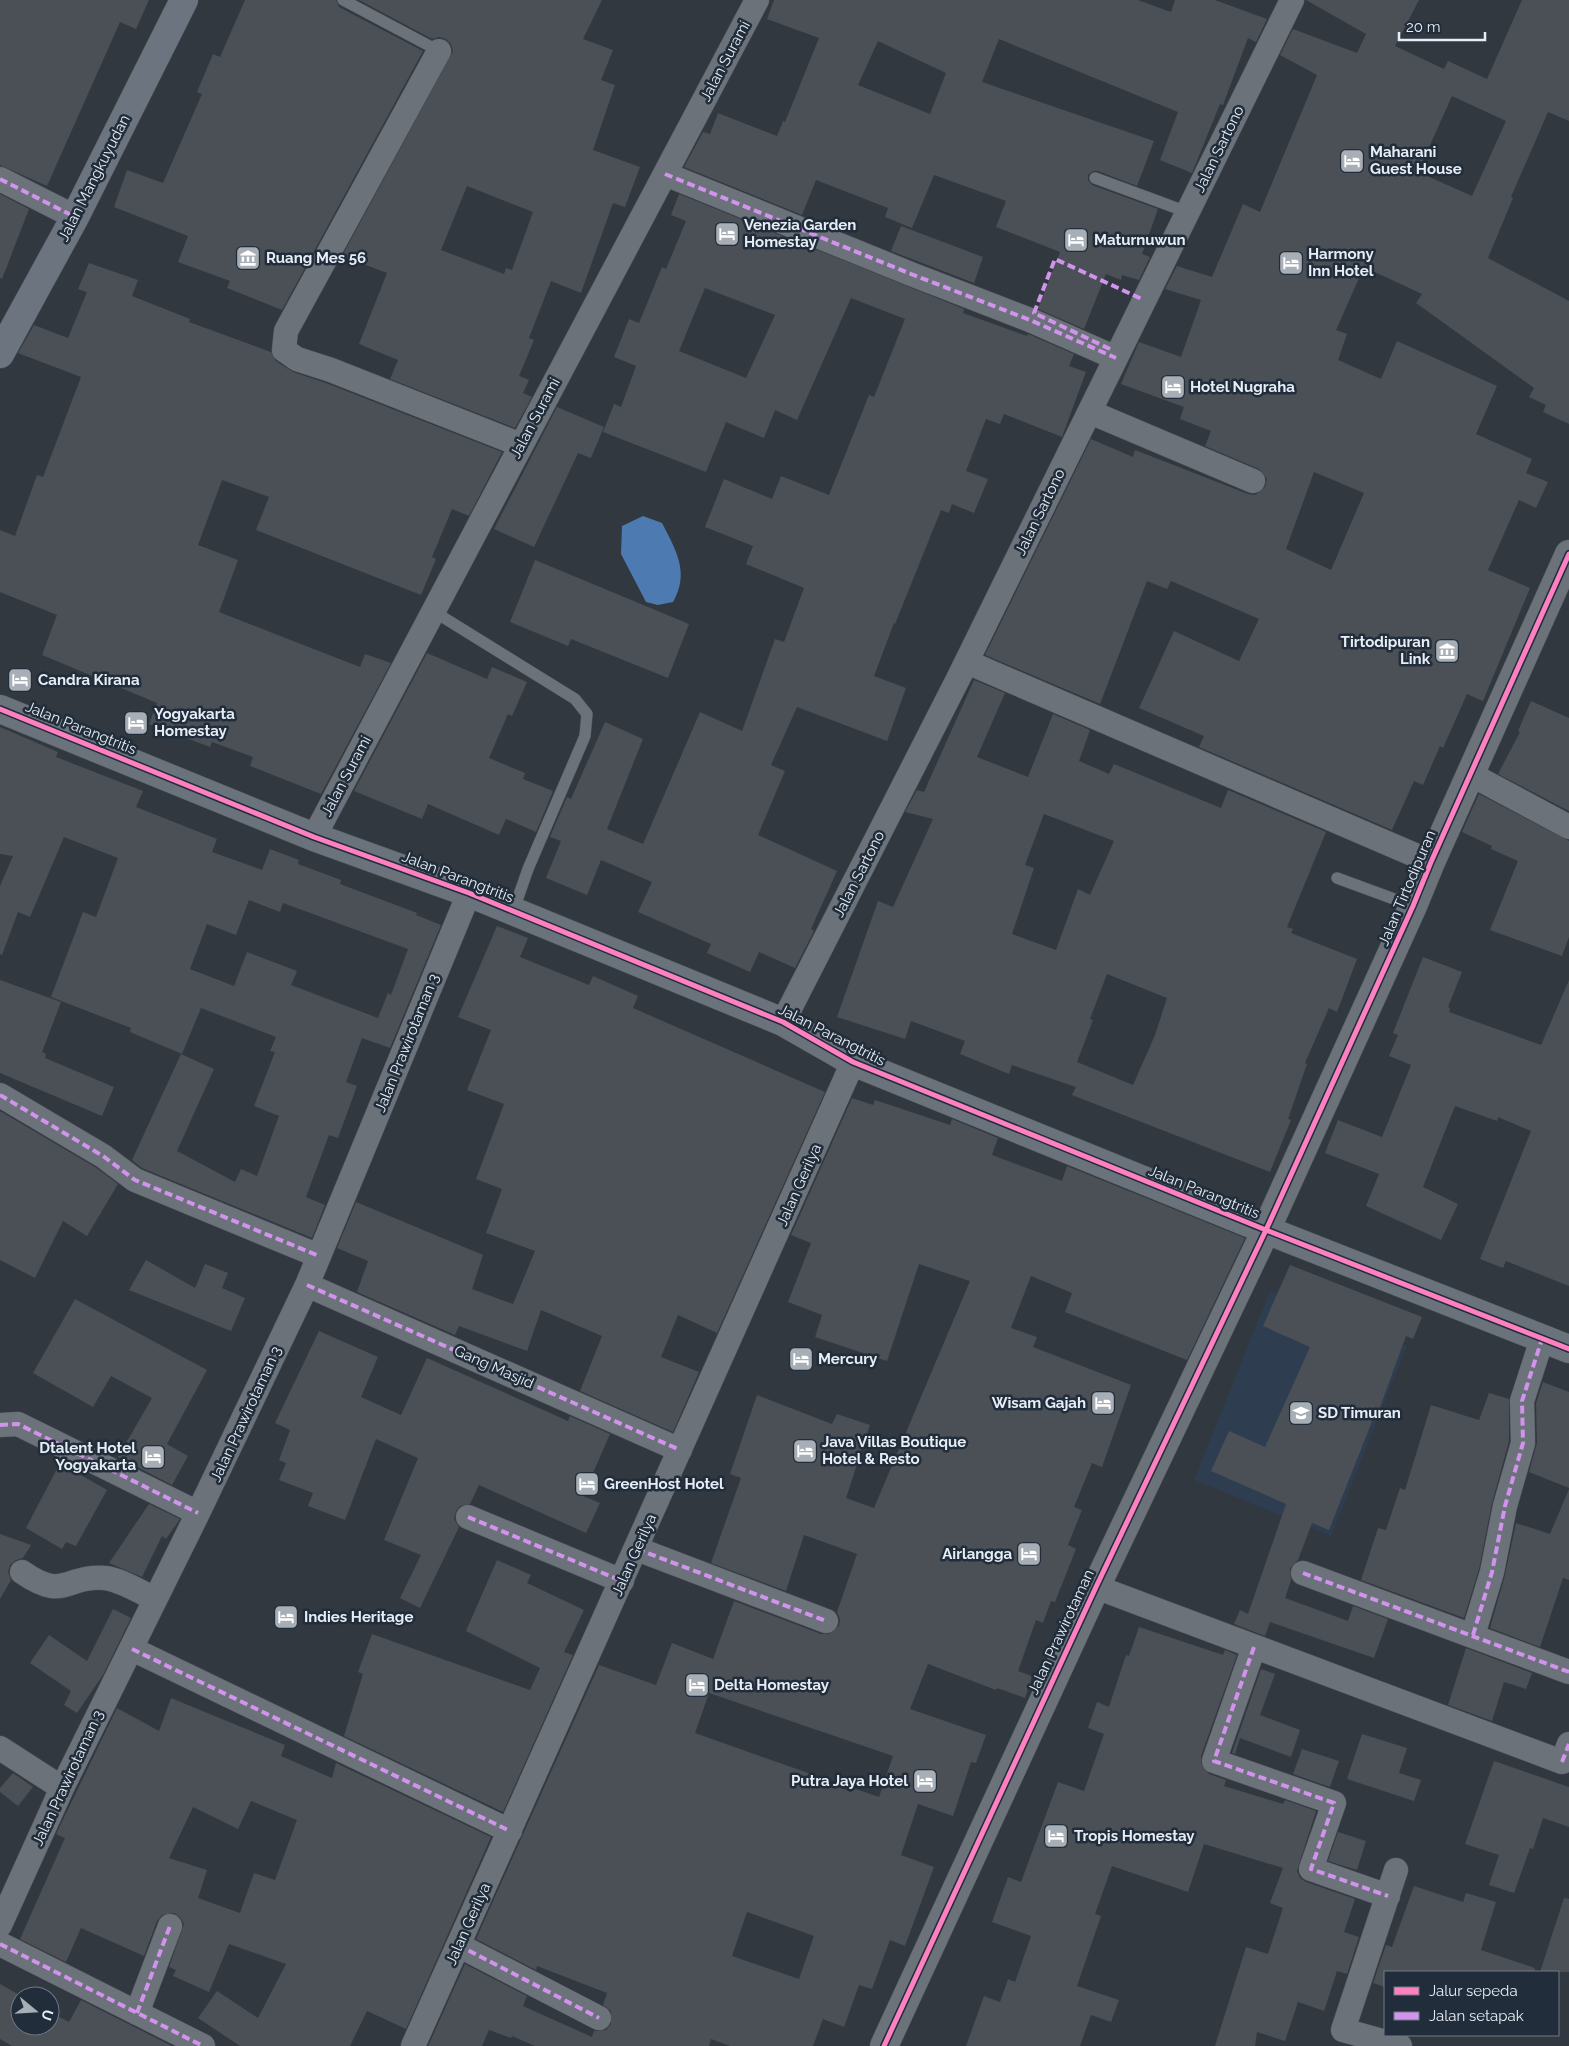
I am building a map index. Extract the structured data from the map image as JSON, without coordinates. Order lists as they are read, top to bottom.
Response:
{
  "streets": {
    "main road": ["Jalan Mangkuyudan", "Jalan Parangtritis"],
    "street": [
      "Jalan Surami",
      "Jalan Sartono",
      "Jalan Tirtodipuran",
      "Jalan Prawirotaman 3",
      "Jalan Gerilya",
      "Gang Masjid",
      "Jalan Prawirotaman"
    ]
  },
  "crossings": [
    ["Jalan Surami", "Jalan Parangtritis"],
    ["Jalan Sartono", "Jalan Parangtritis"],
    ["Jalan Parangtritis", "Jalan Tirtodipuran"],
    ["Jalan Parangtritis", "Jalan Prawirotaman 3"],
    ["Jalan Parangtritis", "Jalan Gerilya"],
    ["Jalan Parangtritis", "Jalan Prawirotaman"],
    ["Jalan Tirtodipuran", "Jalan Prawirotaman"],
    ["Jalan Prawirotaman 3", "Gang Masjid"],
    ["Jalan Gerilya", "Gang Masjid"]
  ],
  "places": {
    "hotel": [
      "Maharani Guest House",
      "Venezia Garden Homestay",
      "Maturnuwun",
      "Harmony Inn Hotel",
      "Hotel Nugraha",
      "Candra Kirana",
      "Yogyakarta Homestay",
      "Mercury",
      "Wisam Gajah",
      "Java Villas Boutique Hotel & Resto",
      "Dtalent Hotel Yogyakarta",
      "GreenHost Hotel",
      "Airlangga",
      "Indies Heritage",
      "Delta Homestay",
      "Putra Jaya Hotel",
      "Tropis Homestay"
    ],
    "museum": ["Ruang Mes 56", "Tirtodipuran Link"],
    "school or university": ["SD Timuran"]
  },
  "legend": ["Jalur sepeda", "Jalan setapak"],
  "scale_bar": "20 m",
  "north": "right"
}
